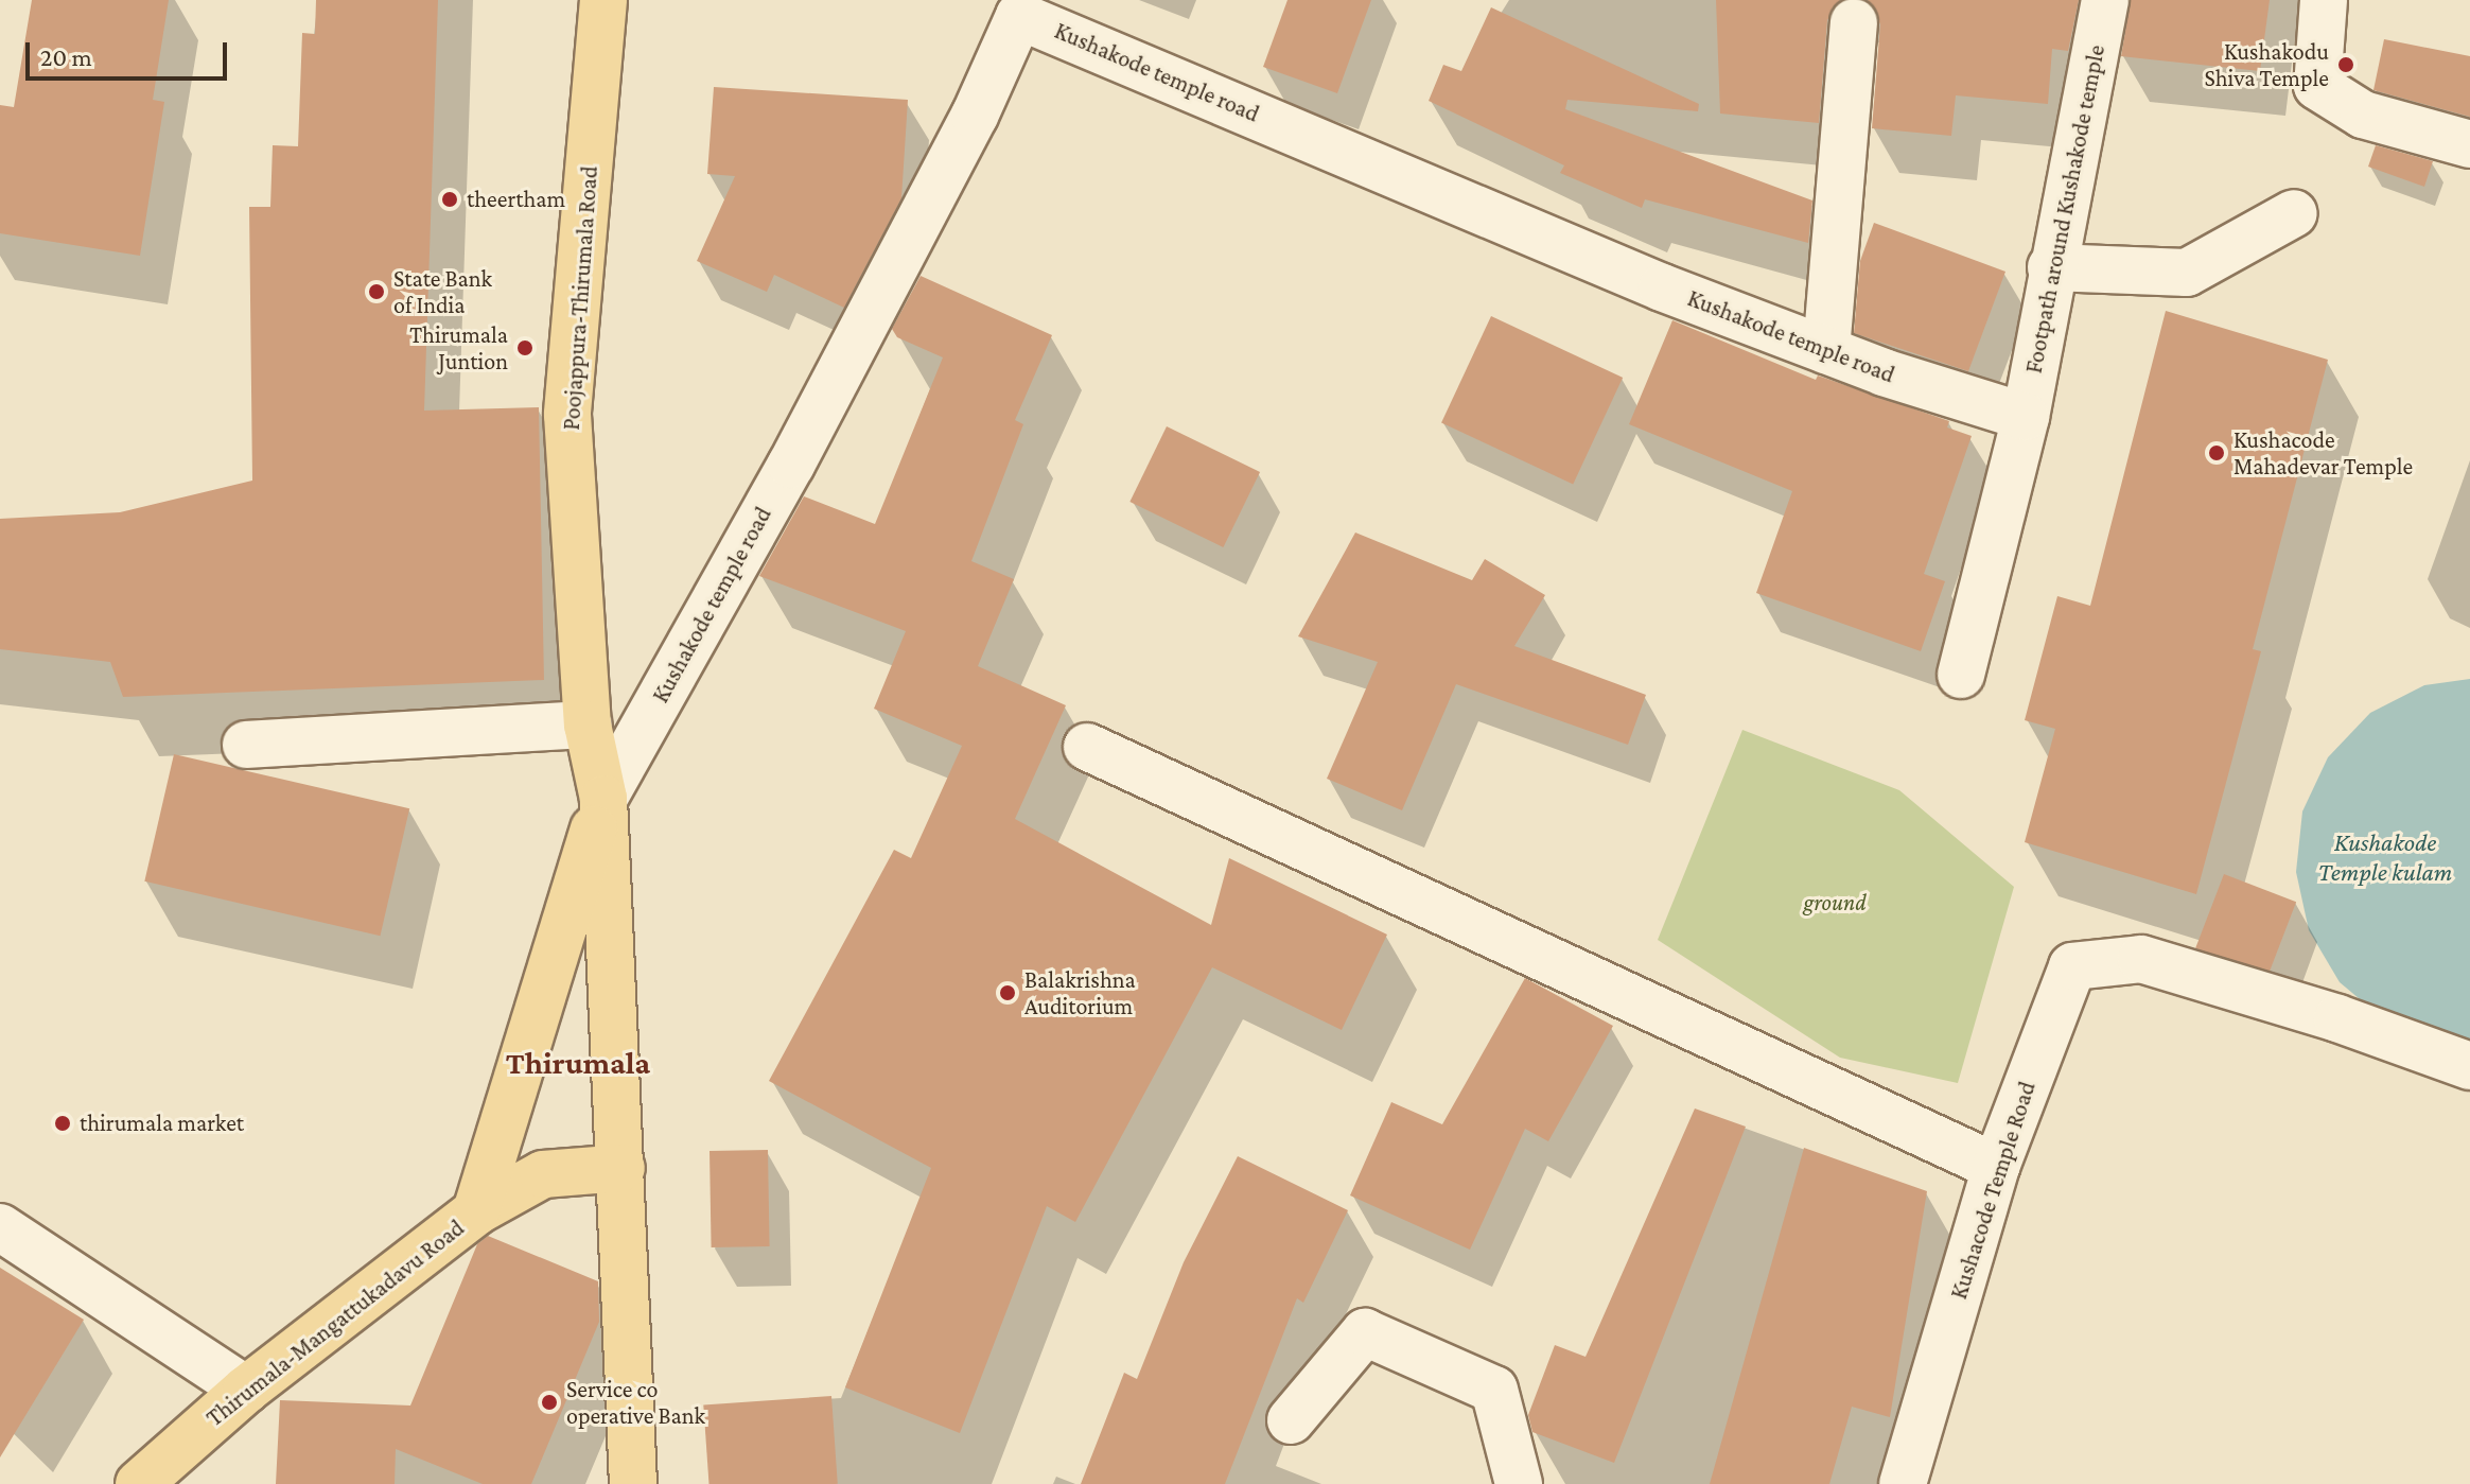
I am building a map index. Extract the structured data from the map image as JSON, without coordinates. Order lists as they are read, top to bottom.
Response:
{
  "streets": {
    "main road": ["Poojappura-Thirumala Road", "Thirumala-Mangattukadavu Road"],
    "street": ["Kushakode temple road", "Footpath around Kushakode temple", "Kushacode Temple Road"]
  },
  "crossings": [
    ["Kushakode temple road", "Footpath around Kushakode temple"],
    ["Kushakode temple road", "Poojappura-Thirumala Road"],
    ["Kushakode temple road", "Thirumala-Mangattukadavu Road"],
    ["Poojappura-Thirumala Road", "Thirumala-Mangattukadavu Road"]
  ],
  "districts": ["Thirumala"],
  "water": ["Kushakode Temple kulam"],
  "parks": ["ground"],
  "places": [
    "Kushakodu Shiva Temple",
    "theertham",
    "State Bank of India",
    "Thirumala Juntion",
    "Kushacode Mahadevar Temple",
    "Balakrishna Auditorium",
    "thirumala market",
    "Service co operative Bank"
  ],
  "scale_bar": "20 m"
}
